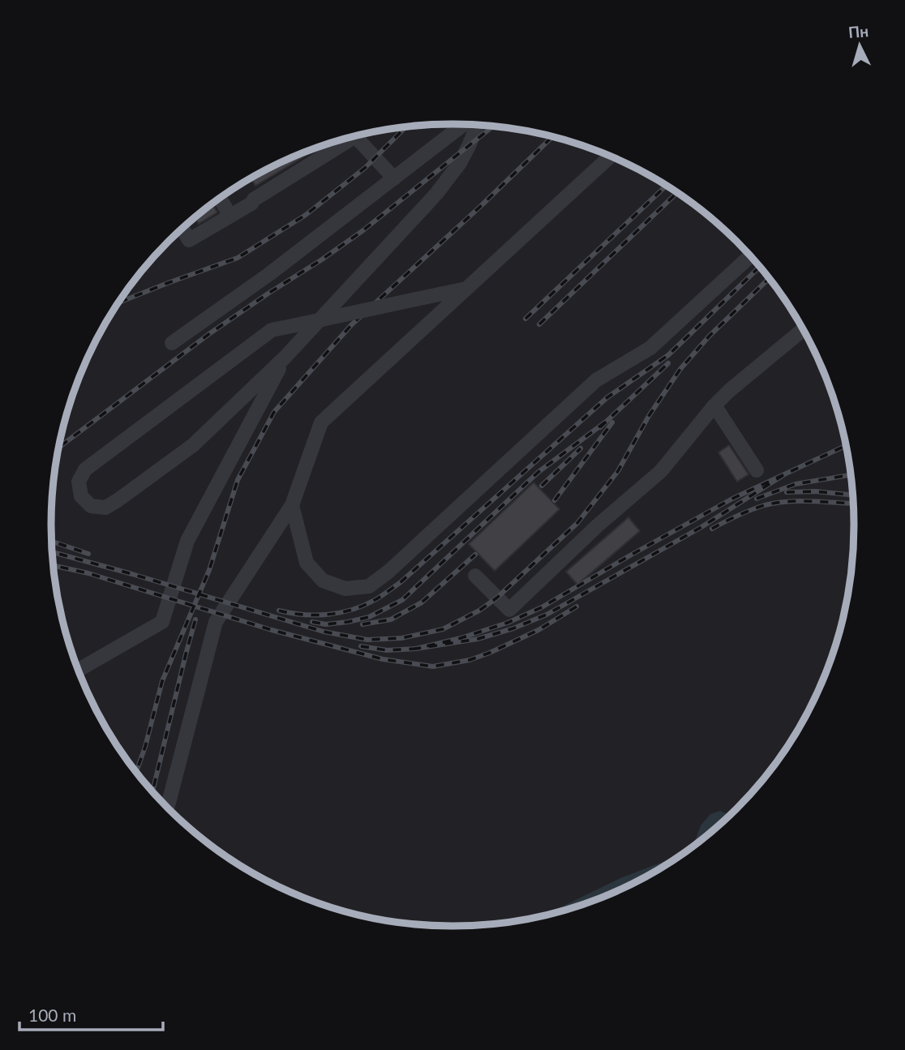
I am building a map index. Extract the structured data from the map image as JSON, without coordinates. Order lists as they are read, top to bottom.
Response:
{
  "scale_bar": "100 m",
  "north": "top"
}
